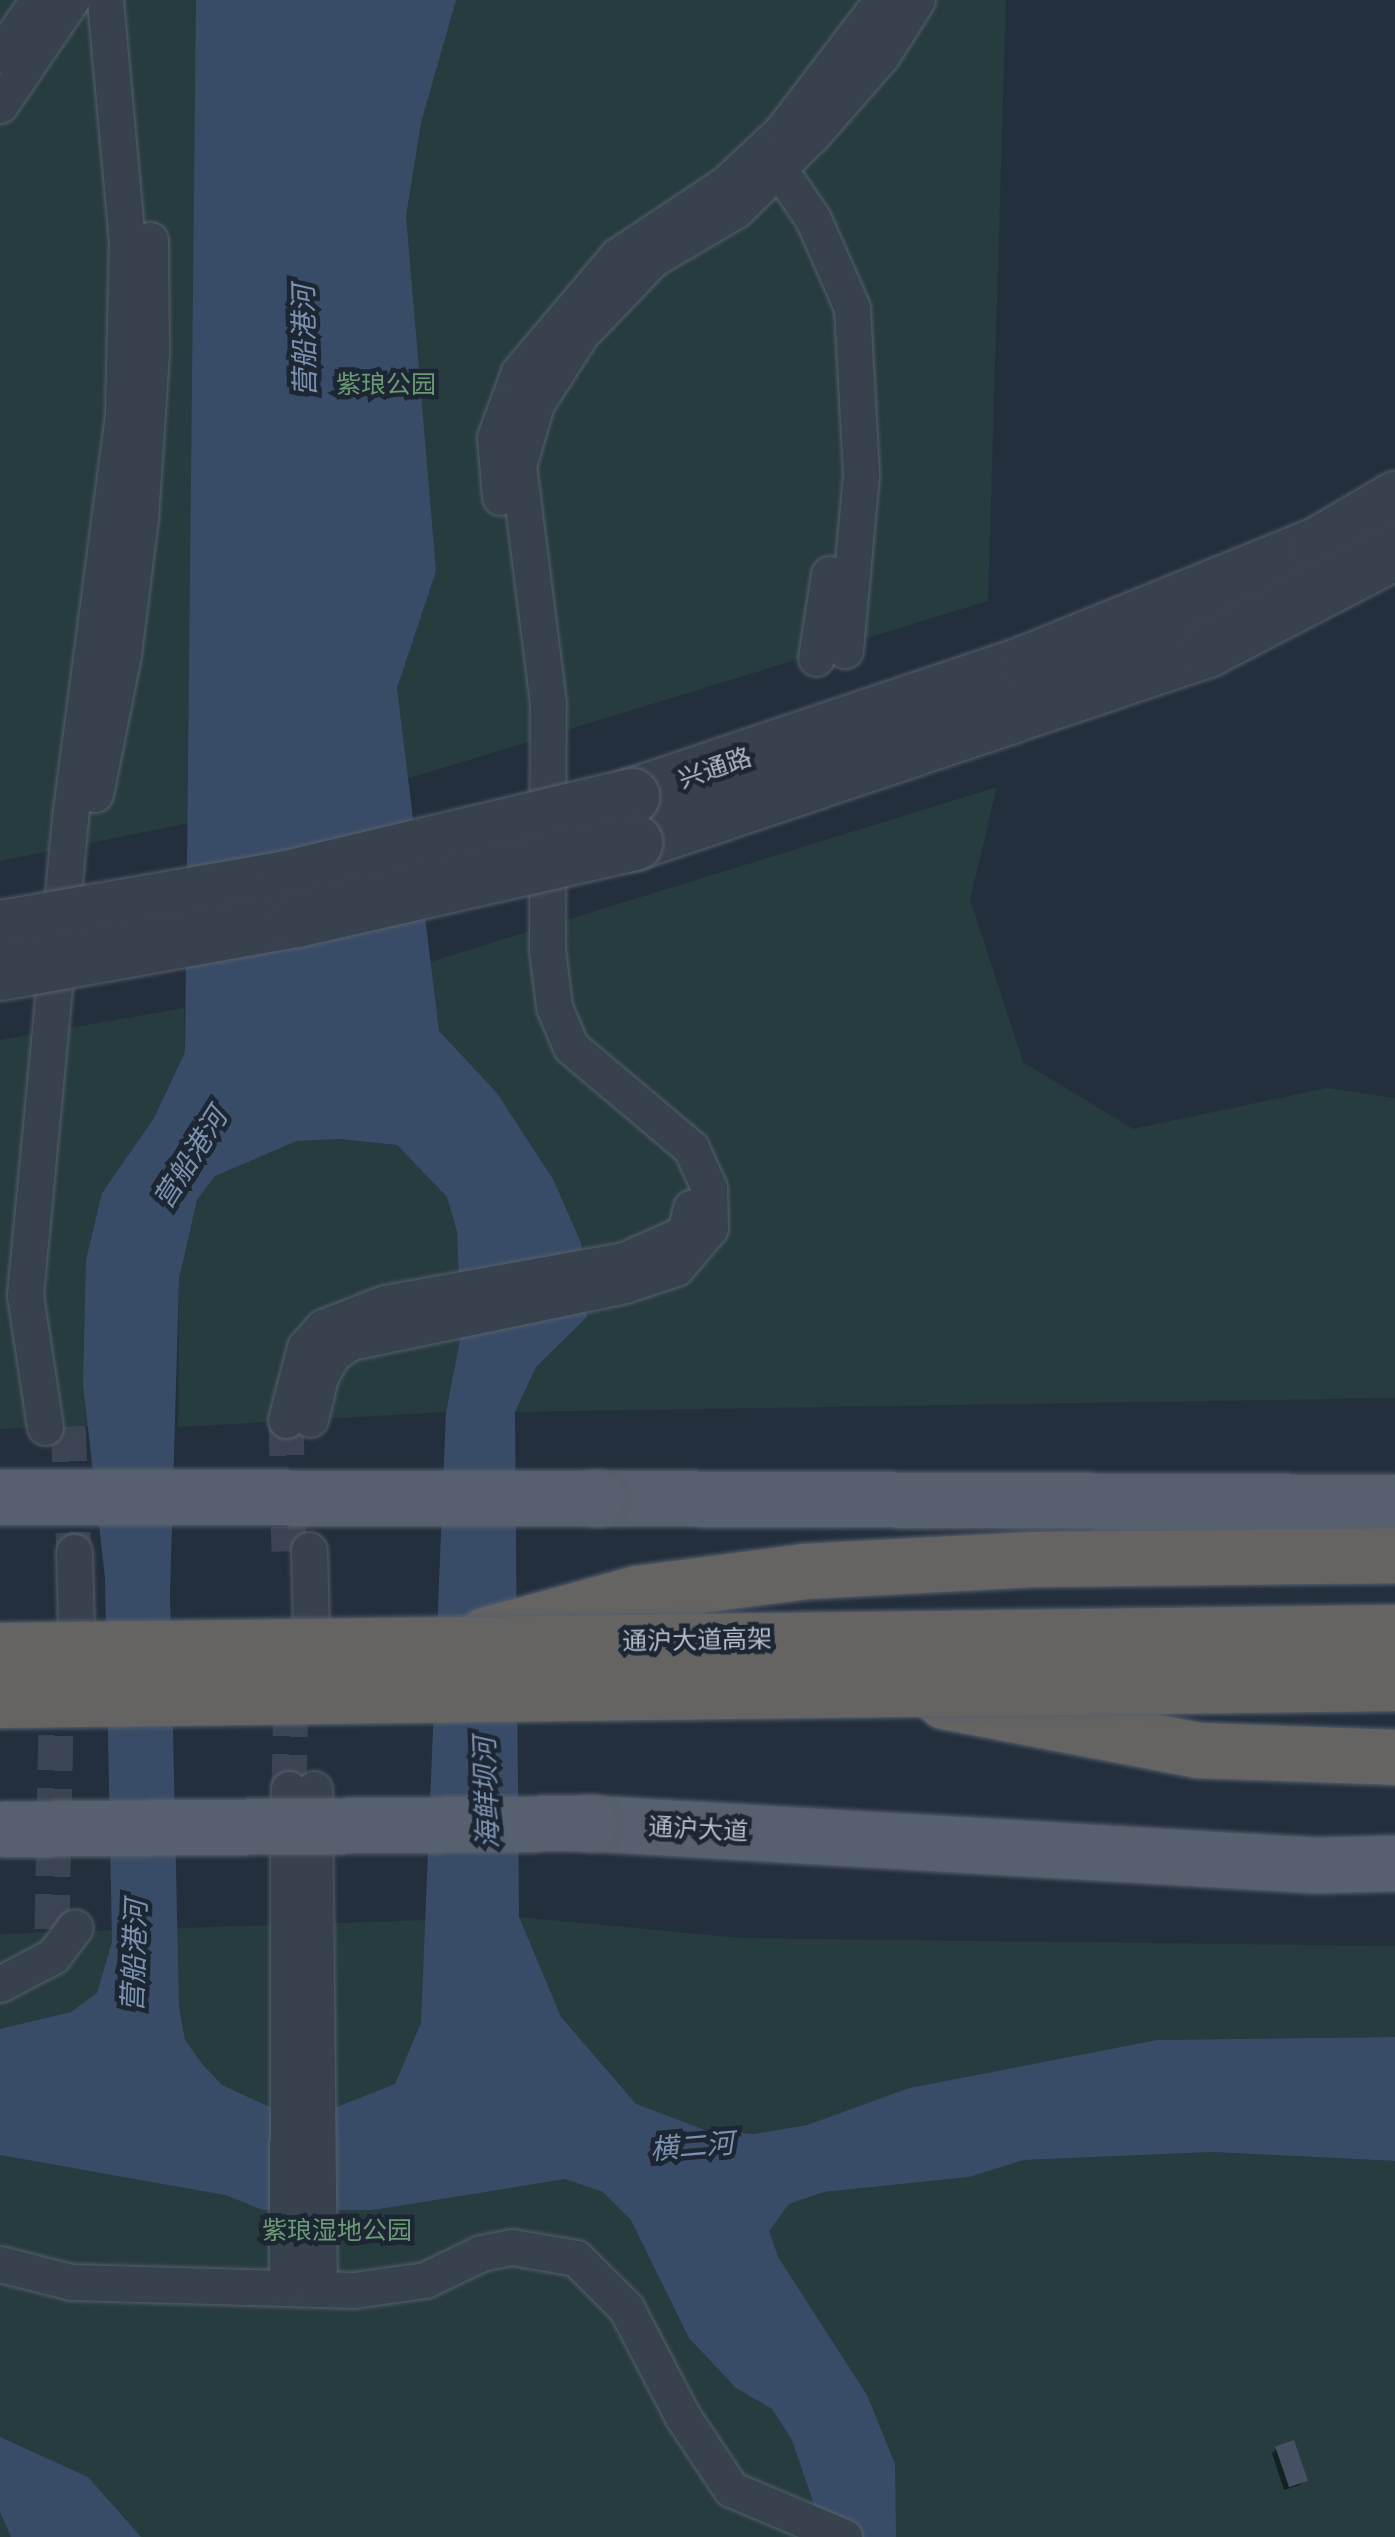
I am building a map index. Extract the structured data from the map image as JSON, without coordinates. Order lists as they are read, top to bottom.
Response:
{
  "streets": {
    "highway": ["通沪大道高架"],
    "main road": ["通沪大道"],
    "street": ["兴通路"]
  },
  "water": ["营船港河", "海鲜坝河", "横二河"],
  "parks": ["紫琅公园", "紫琅湿地公园"]
}
